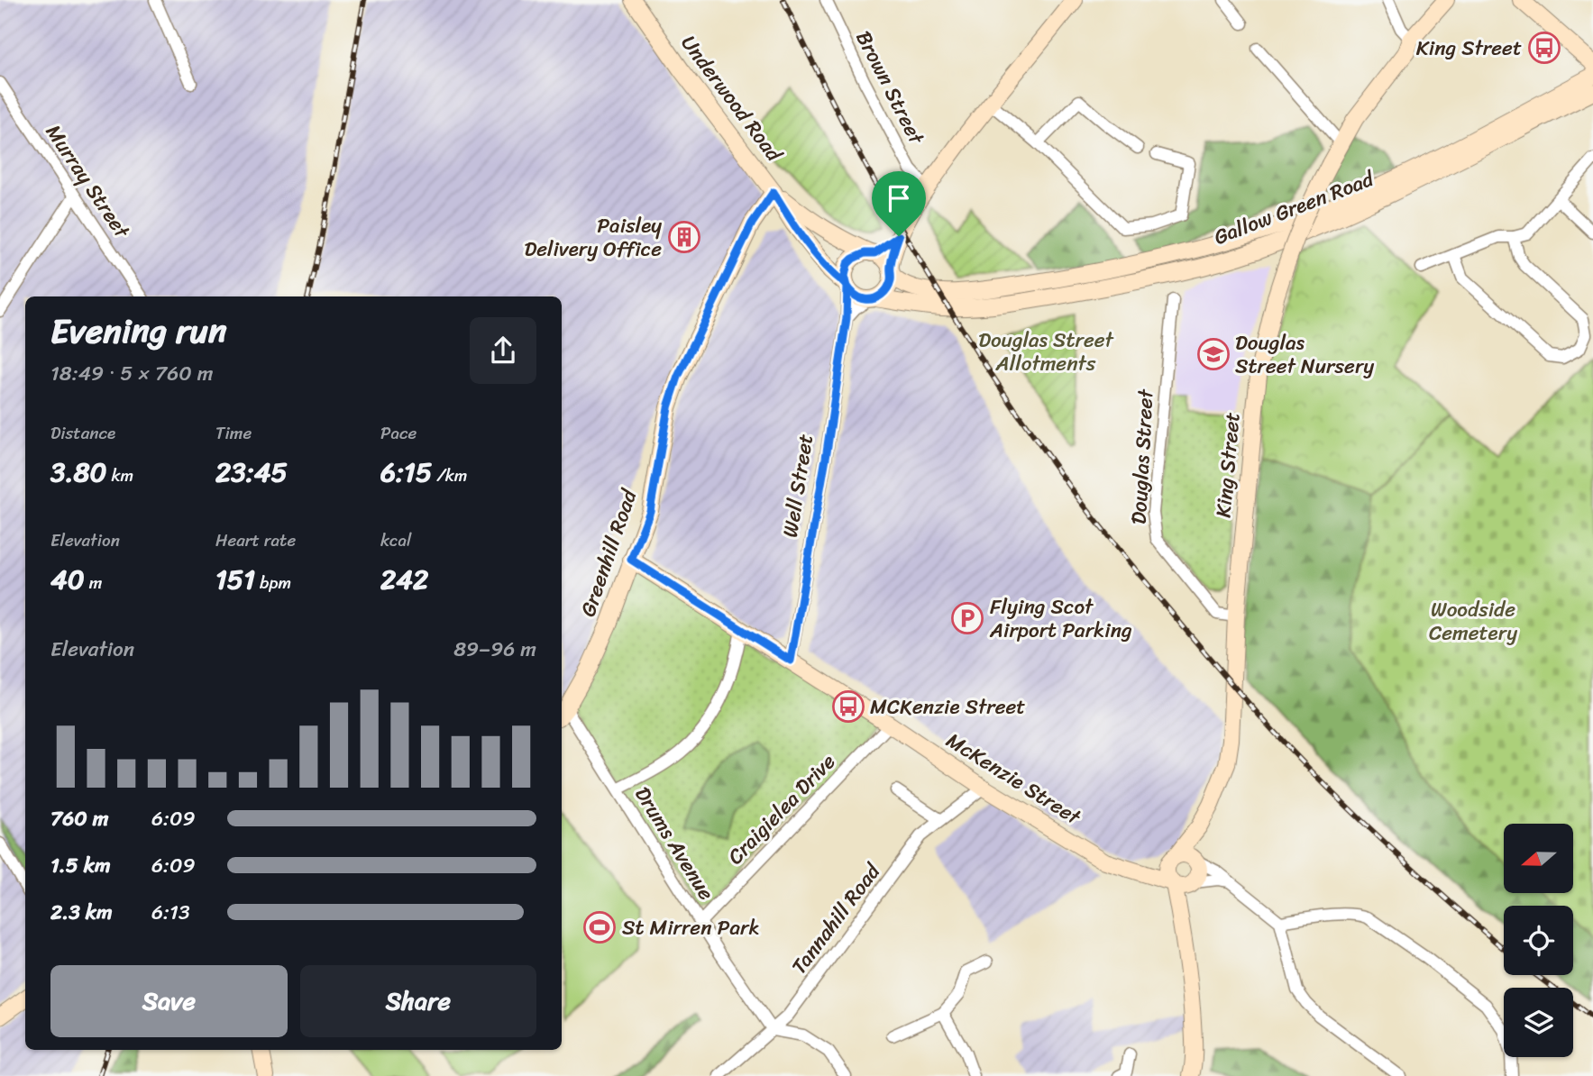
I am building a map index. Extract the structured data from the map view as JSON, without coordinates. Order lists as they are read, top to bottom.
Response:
{
  "streets": {
    "street": [
      "Brown Street",
      "Underwood Road",
      "Murray Street",
      "Gallow Green Road",
      "Douglas Street",
      "King Street",
      "Well Street",
      "Greenhill Road",
      "McKenzie Street",
      "Craigielea Drive",
      "Drums Avenue",
      "Tannahill Road"
    ]
  },
  "crossings": [
    ["Underwood Road", "Gallow Green Road"],
    ["Underwood Road", "Well Street"],
    ["Underwood Road", "Greenhill Road"],
    ["Gallow Green Road", "Well Street"],
    ["Douglas Street", "King Street"],
    ["King Street", "McKenzie Street"],
    ["Well Street", "McKenzie Street"],
    ["Greenhill Road", "McKenzie Street"],
    ["Greenhill Road", "Drums Avenue"],
    ["McKenzie Street", "Craigielea Drive"],
    ["McKenzie Street", "Tannahill Road"],
    ["Craigielea Drive", "Drums Avenue"],
    ["Drums Avenue", "Tannahill Road"]
  ],
  "parks": ["Douglas Street Allotments", "Woodside Cemetery"],
  "places": {
    "bus stop": ["King Street", "MCKenzie Street"],
    "building": ["Paisley Delivery Office"],
    "school or university": ["Douglas Street Nursery"],
    "parking": ["Flying Scot Airport Parking"],
    "sports": ["St Mirren Park"]
  },
  "north": "left",
  "page": {
    "heading": ["Evening run", "18:49 · 5 × 760 m"],
    "stats": [
      ["Distance", "3.80 km"],
      ["Time", "23:45"],
      ["Pace", "6:15 /km"],
      ["Elevation", "40 m"],
      ["Heart rate", "151 bpm"],
      ["kcal", "242"]
    ],
    "chart": ["Elevation", "89–96 m"],
    "list": [
      {
        "name": "760 m",
        "note": "6:09"
      },
      {
        "name": "1.5 km",
        "note": "6:09"
      },
      {
        "name": "2.3 km",
        "note": "6:13"
      }
    ],
    "buttons": ["Save", "Share"]
  }
}
